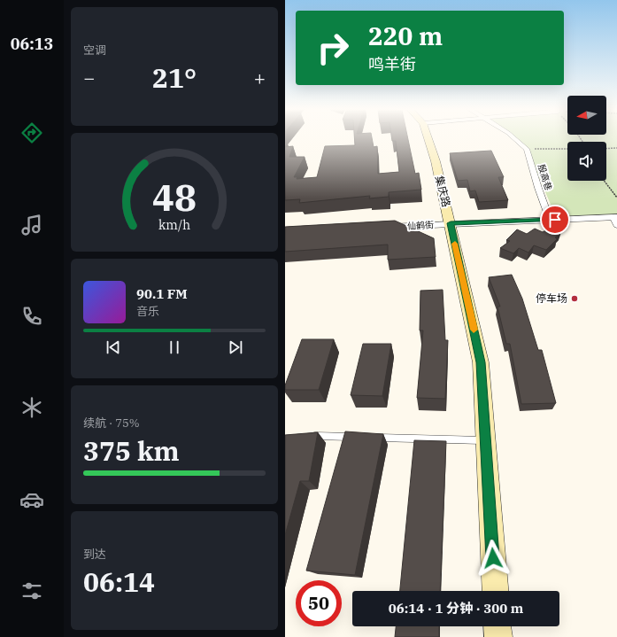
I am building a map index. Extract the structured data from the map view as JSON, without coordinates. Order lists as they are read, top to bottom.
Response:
{
  "streets": {
    "main road": ["集庆路"],
    "street": ["殷高巷", "仙鹤街"]
  },
  "crossings": [
    ["殷高巷", "仙鹤街"],
    ["集庆路", "仙鹤街"]
  ],
  "places": ["停车场"],
  "north": "left",
  "page": {
    "tabs": "06:13",
    "tile": [
      "空调",
      ["续航 · 75%", "375 km"],
      ["到达", "06:14"]
    ],
    "turn": ["220 m", "鸣羊街"],
    "heat": ["−", "21°", "+"],
    "song": ["90.1 FM", "音乐"],
    "limit": "50",
    "trip": "06:14 · 1 分钟 · 300 m",
    "gauge": ["48", "km/h"]
  }
}
